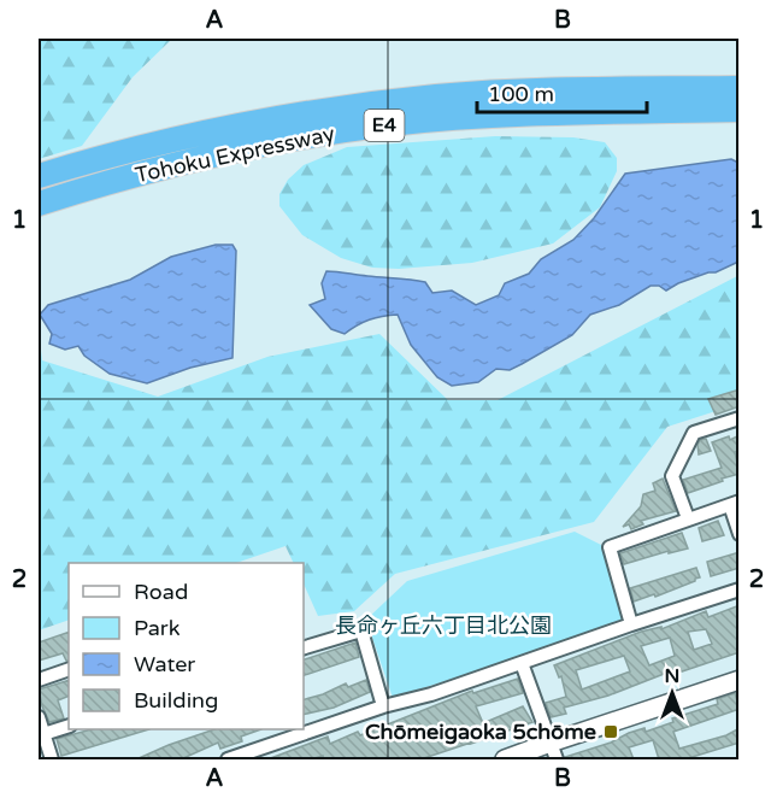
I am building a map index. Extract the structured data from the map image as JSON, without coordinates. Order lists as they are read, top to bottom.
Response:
{
  "streets": {
    "highway": ["E4", "Tohoku Expressway"]
  },
  "parks": ["長命ヶ丘六丁目北公園"],
  "places": {
    "transit": ["Chōmeigaoka 5chōme"]
  },
  "legend": [
    "Road",
    "Park",
    "Water",
    "Building"
  ],
  "scale_bar": "100 m",
  "north": "top",
  "grid": {
    "columns": ["A", "B"],
    "rows": ["1", "2"]
  }
}
